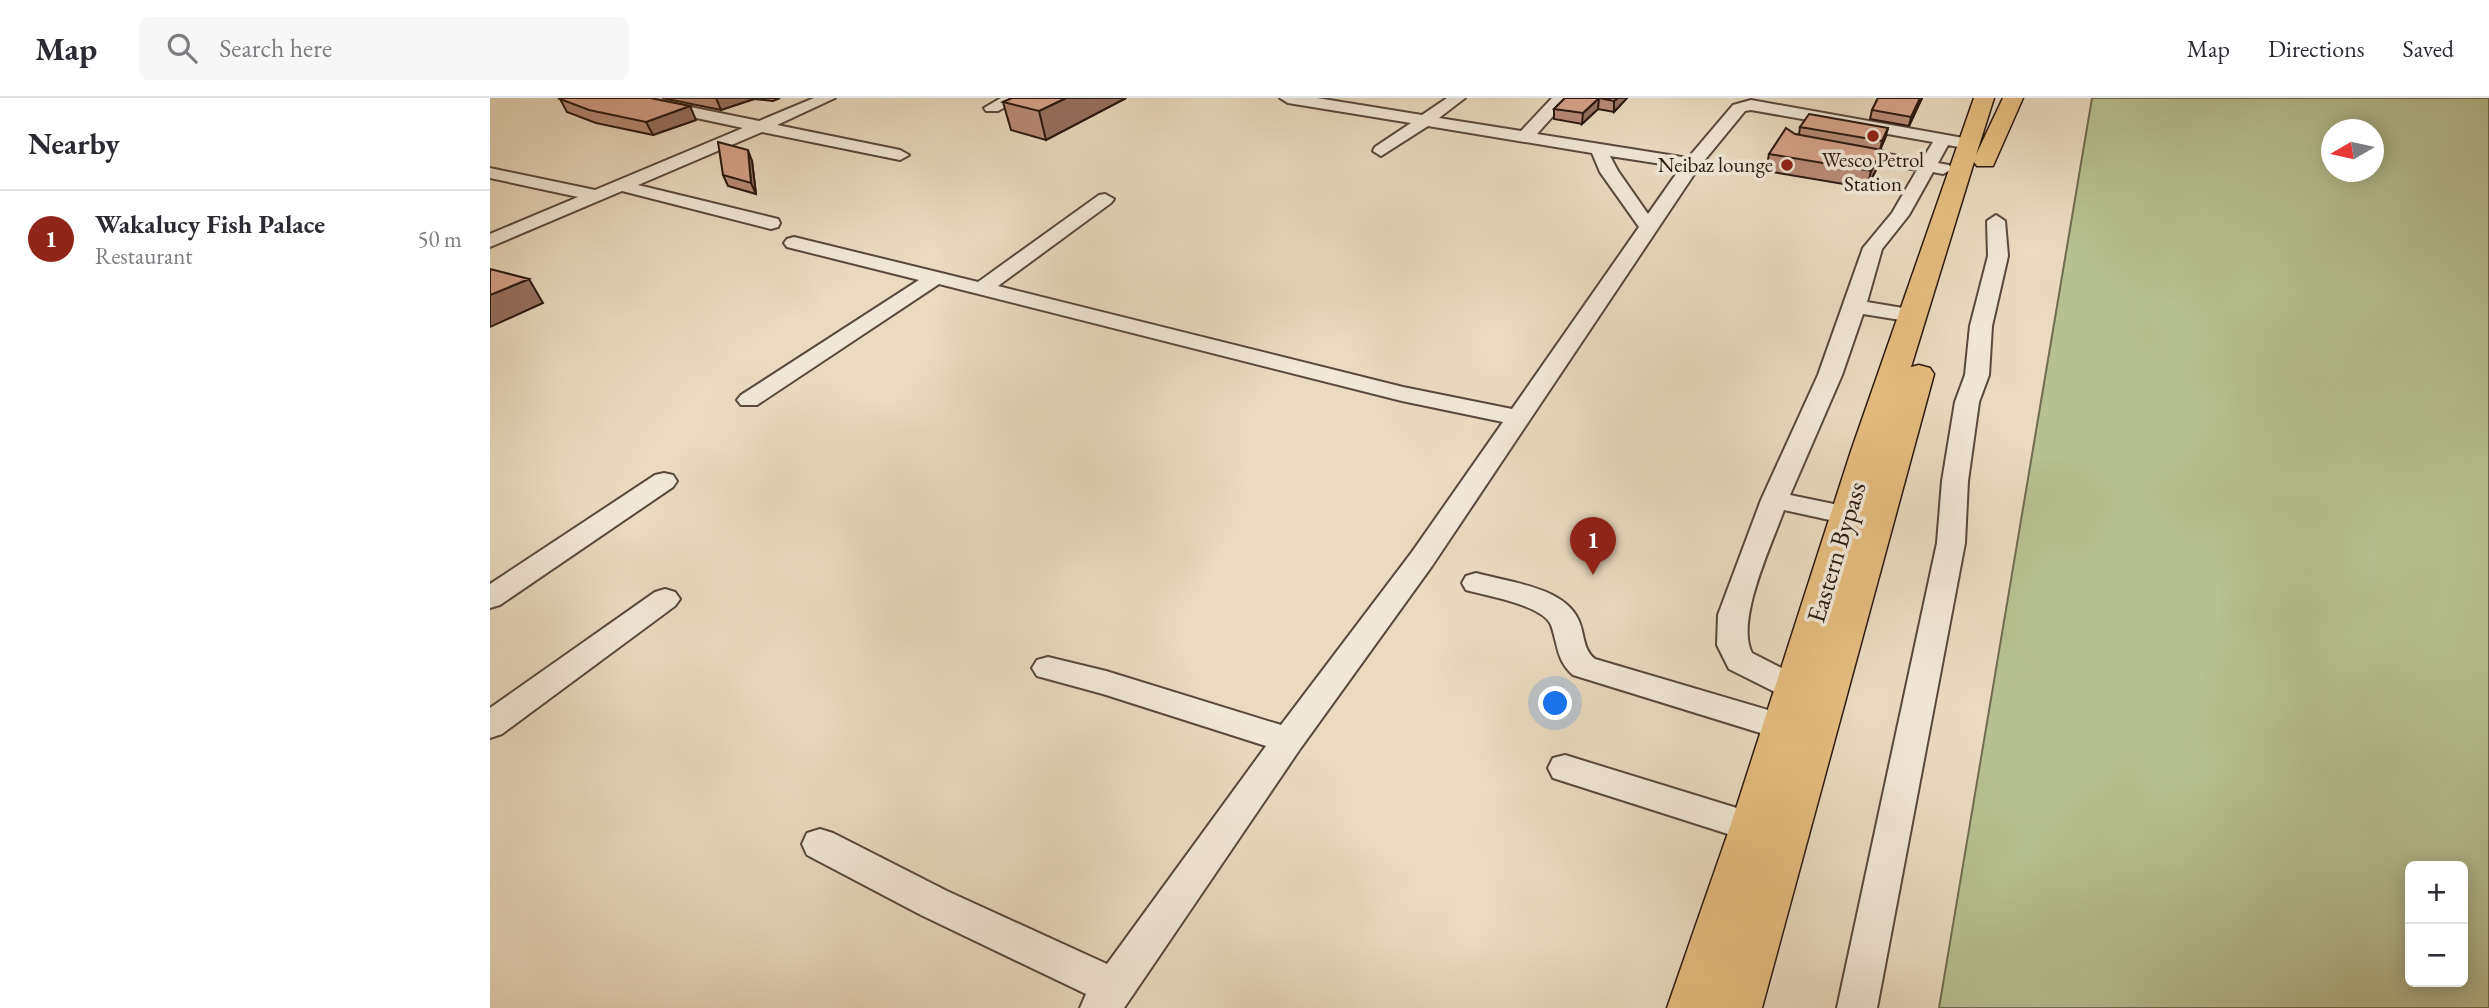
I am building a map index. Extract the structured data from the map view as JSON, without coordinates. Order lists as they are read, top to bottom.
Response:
{
  "streets": {
    "main road": ["Eastern Bypass"]
  },
  "places": ["Wesco Petrol Station", "Neibaz lounge"],
  "north": "left",
  "page": {
    "header": "Map",
    "search": "Search here",
    "nav": ["Map", "Directions", "Saved"],
    "heading": "Nearby",
    "list": [
      {
        "mark": "1",
        "name": "Wakalucy Fish Palace",
        "note": "Restaurant",
        "value": "50 m"
      }
    ],
    "pins": "1",
    "map_buttons": ["+", "−"]
  }
}
